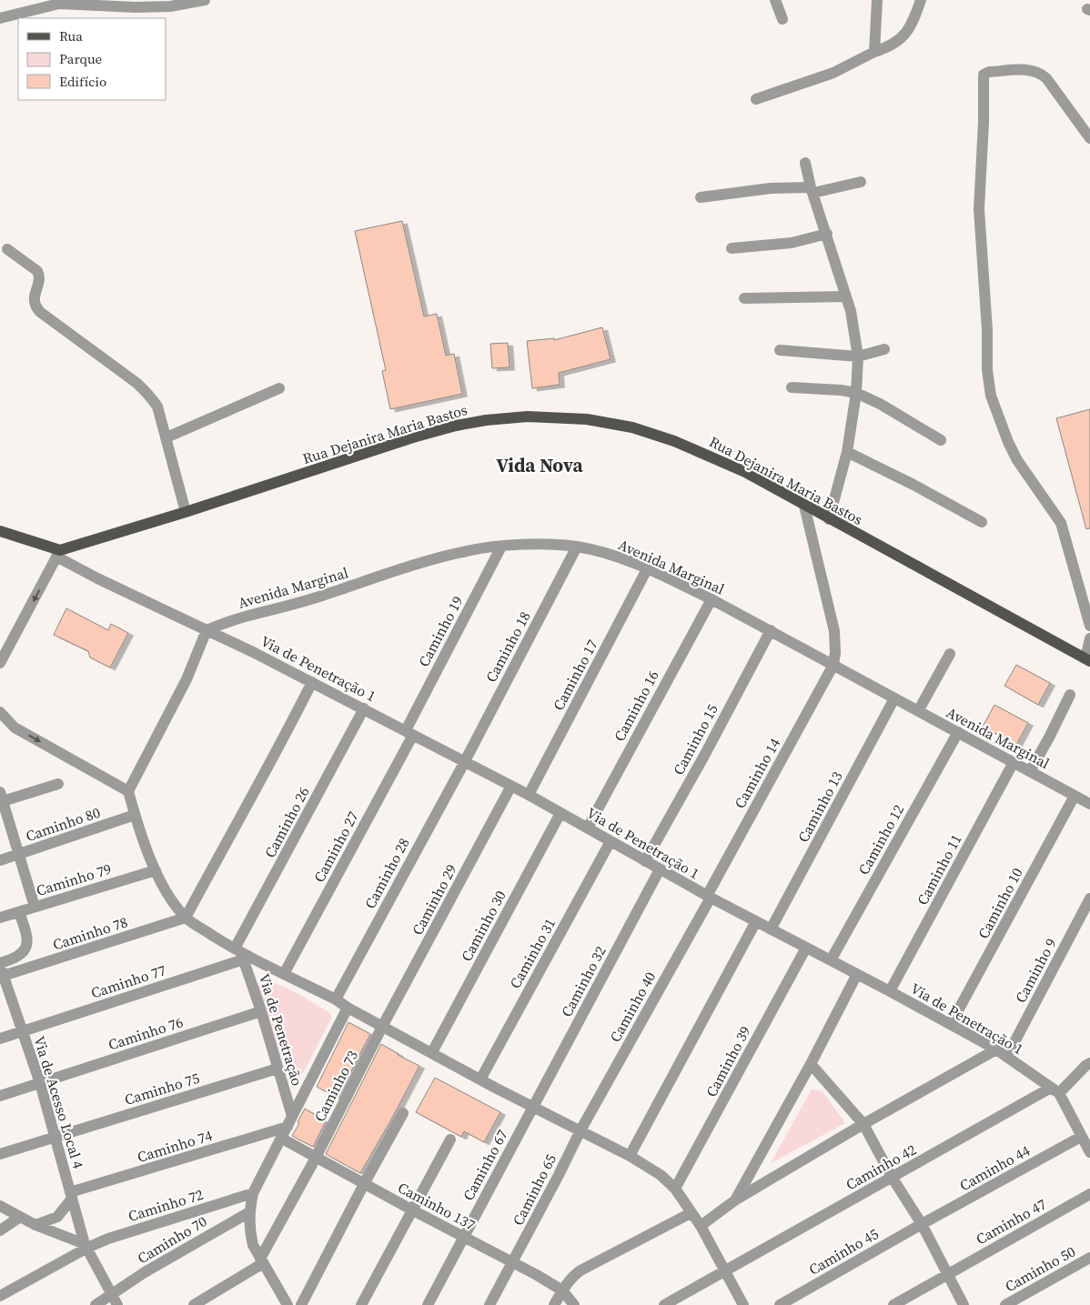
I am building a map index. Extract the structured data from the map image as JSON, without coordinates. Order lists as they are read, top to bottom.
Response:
{
  "streets": {
    "main road": ["Rua Dejanira Maria Bastos"],
    "street": [
      "Avenida Marginal",
      "Caminho 19",
      "Caminho 18",
      "Via de Penetração 1",
      "Caminho 17",
      "Caminho 16",
      "Caminho 15",
      "Caminho 14",
      "Caminho 13",
      "Caminho 26",
      "Caminho 80",
      "Caminho 12",
      "Caminho 27",
      "Caminho 11",
      "Caminho 28",
      "Caminho 79",
      "Caminho 29",
      "Caminho 10",
      "Caminho 30",
      "Caminho 78",
      "Caminho 31",
      "Caminho 9",
      "Caminho 77",
      "Caminho 32",
      "Caminho 40",
      "Via de Penetração",
      "Caminho 76",
      "Caminho 39",
      "Caminho 73",
      "Caminho 75",
      "Via de Acesso Local 4",
      "Caminho 74",
      "Caminho 67",
      "Caminho 42",
      "Caminho 44",
      "Caminho 65",
      "Caminho 72",
      "Caminho 137",
      "Caminho 47",
      "Caminho 70",
      "Caminho 45",
      "Caminho 50"
    ]
  },
  "crossings": [
    ["Avenida Marginal", "Caminho 19"],
    ["Avenida Marginal", "Caminho 18"],
    ["Avenida Marginal", "Via de Penetração 1"],
    ["Avenida Marginal", "Caminho 17"],
    ["Avenida Marginal", "Caminho 16"],
    ["Avenida Marginal", "Caminho 15"],
    ["Avenida Marginal", "Caminho 14"],
    ["Avenida Marginal", "Caminho 13"],
    ["Avenida Marginal", "Caminho 12"],
    ["Avenida Marginal", "Caminho 11"],
    ["Avenida Marginal", "Caminho 10"],
    ["Caminho 19", "Via de Penetração 1"],
    ["Caminho 19", "Caminho 27"],
    ["Caminho 18", "Via de Penetração 1"],
    ["Caminho 18", "Caminho 28"],
    ["Via de Penetração 1", "Caminho 17"],
    ["Via de Penetração 1", "Caminho 16"],
    ["Via de Penetração 1", "Caminho 15"],
    ["Via de Penetração 1", "Caminho 14"],
    ["Via de Penetração 1", "Caminho 13"],
    ["Via de Penetração 1", "Caminho 26"],
    ["Via de Penetração 1", "Caminho 12"],
    ["Via de Penetração 1", "Caminho 27"],
    ["Via de Penetração 1", "Caminho 11"],
    ["Via de Penetração 1", "Caminho 28"],
    ["Via de Penetração 1", "Caminho 29"],
    ["Via de Penetração 1", "Caminho 10"],
    ["Via de Penetração 1", "Caminho 30"],
    ["Via de Penetração 1", "Caminho 31"],
    ["Via de Penetração 1", "Caminho 9"],
    ["Via de Penetração 1", "Caminho 32"],
    ["Via de Penetração 1", "Caminho 40"],
    ["Via de Penetração 1", "Caminho 39"],
    ["Via de Penetração 1", "Caminho 42"],
    ["Caminho 14", "Caminho 40"],
    ["Caminho 26", "Caminho 77"],
    ["Caminho 26", "Via de Penetração"],
    ["Caminho 29", "Caminho 73"],
    ["Caminho 78", "Via de Acesso Local 4"],
    ["Caminho 77", "Via de Penetração"],
    ["Caminho 77", "Via de Acesso Local 4"],
    ["Caminho 32", "Caminho 67"],
    ["Caminho 40", "Caminho 65"],
    ["Via de Penetração", "Caminho 76"],
    ["Via de Penetração", "Caminho 75"],
    ["Caminho 76", "Via de Acesso Local 4"],
    ["Caminho 73", "Caminho 137"],
    ["Caminho 75", "Via de Acesso Local 4"],
    ["Via de Acesso Local 4", "Caminho 74"],
    ["Via de Acesso Local 4", "Caminho 72"],
    ["Via de Acesso Local 4", "Caminho 70"],
    ["Caminho 67", "Caminho 137"],
    ["Caminho 44", "Caminho 45"],
    ["Caminho 65", "Caminho 137"]
  ],
  "districts": ["Vida Nova"],
  "legend": ["Rua", "Parque", "Edifício"]
}
